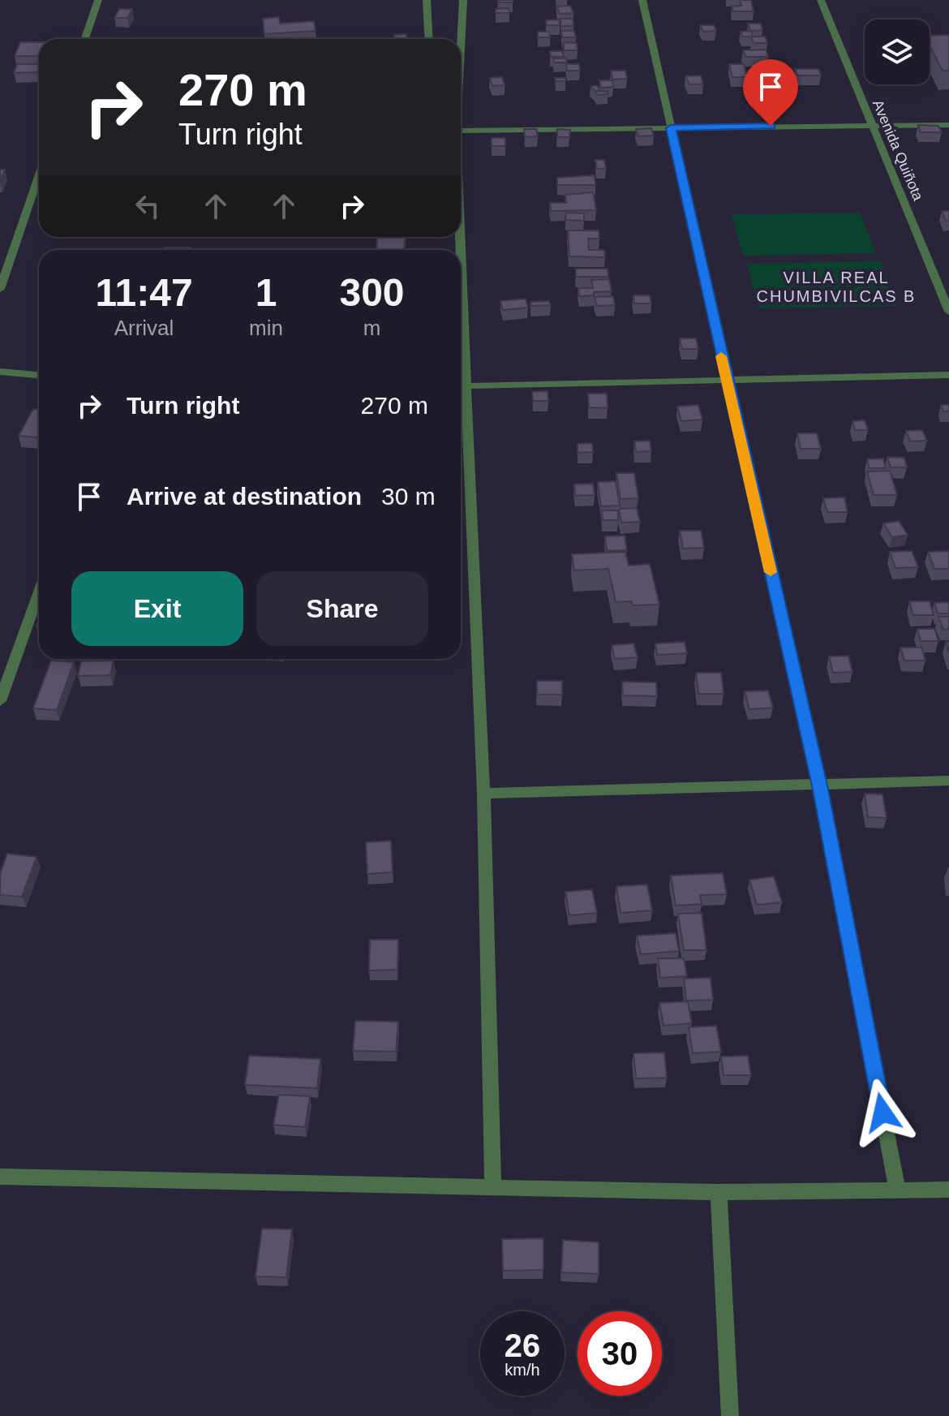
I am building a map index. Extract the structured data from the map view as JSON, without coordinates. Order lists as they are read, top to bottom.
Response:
{
  "streets": {
    "street": ["Avenida Quiñota"]
  },
  "districts": ["VILLA REAL CHUMBIVILCAS B"],
  "page": {
    "turn": ["270 m", "Turn right"],
    "eta": [
      "11:47",
      "Arrival",
      "1",
      "min",
      "300",
      "m"
    ],
    "list": [
      {
        "name": "Turn right",
        "value": "270 m"
      },
      {
        "name": "Arrive at destination",
        "value": "30 m"
      }
    ],
    "buttons": ["Exit", "Share"],
    "speed": "26 km/h",
    "limit": "30"
  }
}
